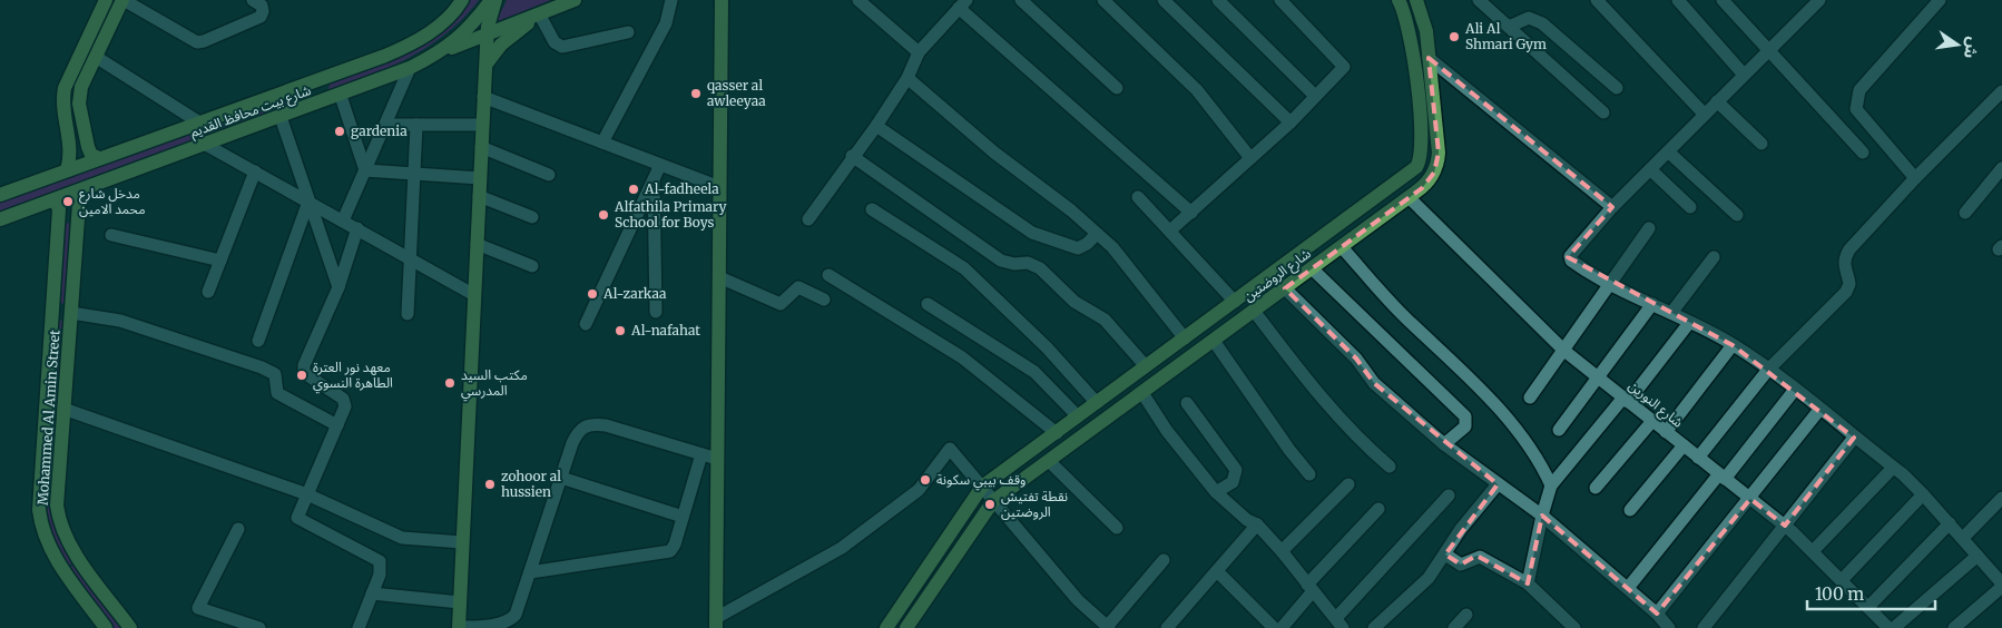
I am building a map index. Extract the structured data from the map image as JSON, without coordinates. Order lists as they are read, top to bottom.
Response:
{
  "streets": {
    "main road": ["شارع بيت محافظ القديم", "شارع الروضتين", "Mohammed Al Amin Street"],
    "street": ["شارع النورين"]
  },
  "crossings": [
    ["شارع بيت محافظ القديم", "Mohammed Al Amin Street"],
    ["شارع الروضتين", "شارع النورين"]
  ],
  "places": [
    "Ali Al Shmari Gym",
    "qasser al awleeyaa",
    "gardenia",
    "Al-fadheela",
    "مدخل شارع محمد الامين",
    "Alfathila Primary School for Boys",
    "Al-zarkaa",
    "Al-nafahat",
    "معهد نور العترة الطاهرة النسوي",
    "مكتب السيد المدرسي",
    "وقف بيبي سكونة",
    "zohoor al hussien",
    "نقطة تفتيش الروضتين"
  ],
  "scale_bar": "100 m",
  "north": "right"
}
